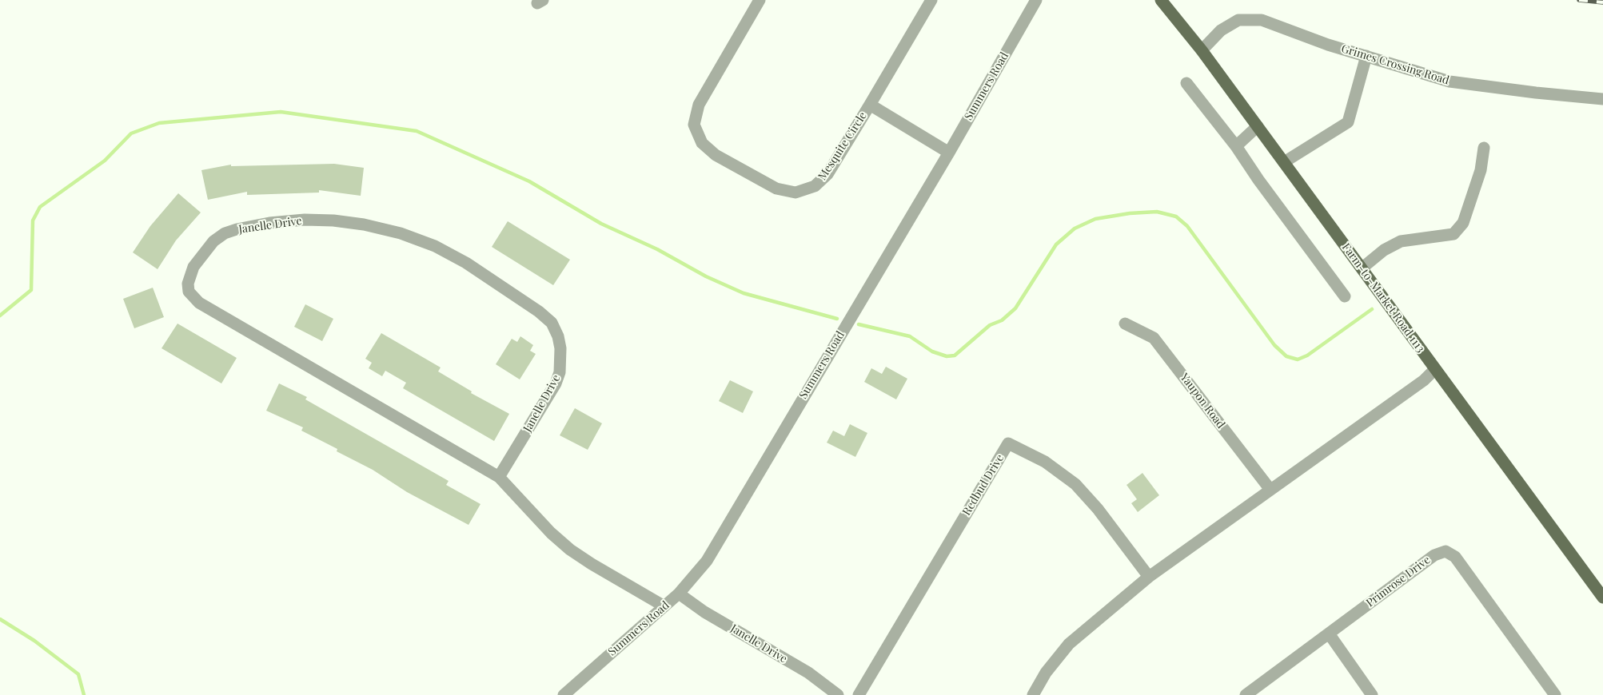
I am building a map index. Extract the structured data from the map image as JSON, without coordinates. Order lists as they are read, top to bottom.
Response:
{
  "streets": {
    "main road": ["Farm-to-Market Road 1113"],
    "street": [
      "Grimes Crossing Road",
      "Summers Road",
      "Mesquite Circle",
      "Janelle Drive",
      "Yaupon Road",
      "Redbud Drive",
      "Primrose Drive"
    ]
  },
  "crossings": [
    ["Grimes Crossing Road", "Farm-to-Market Road 1113"],
    ["Summers Road", "Janelle Drive"]
  ]
}
